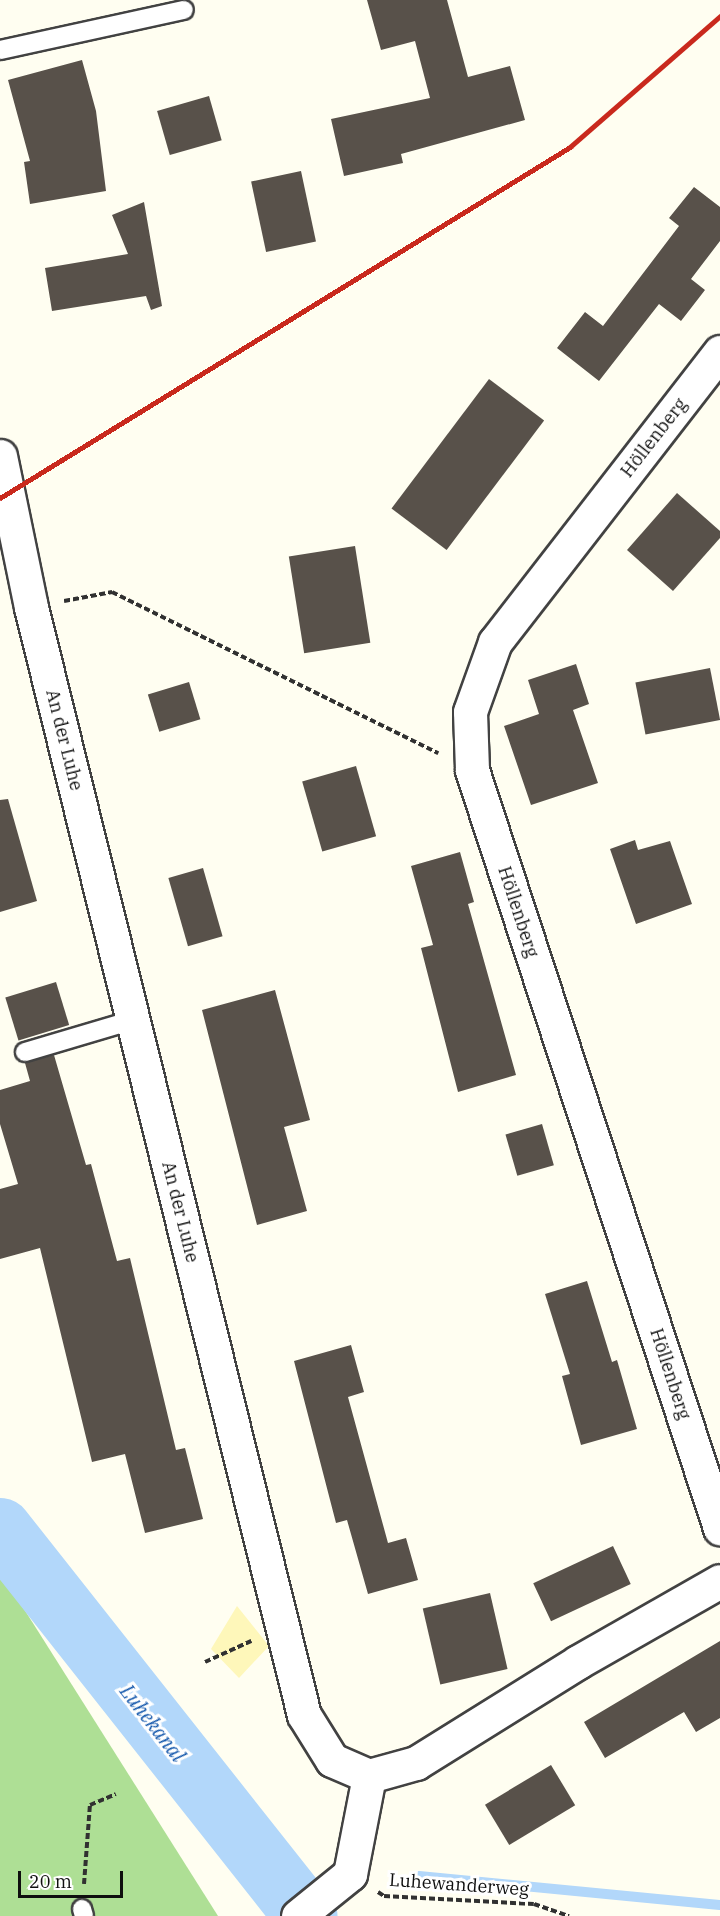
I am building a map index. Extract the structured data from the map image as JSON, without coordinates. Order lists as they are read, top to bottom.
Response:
{
  "streets": {
    "street": ["Höllenberg", "An der Luhe"],
    "path": ["Luhewanderweg"]
  },
  "water": ["Luhekanal"],
  "scale_bar": "20 m"
}
